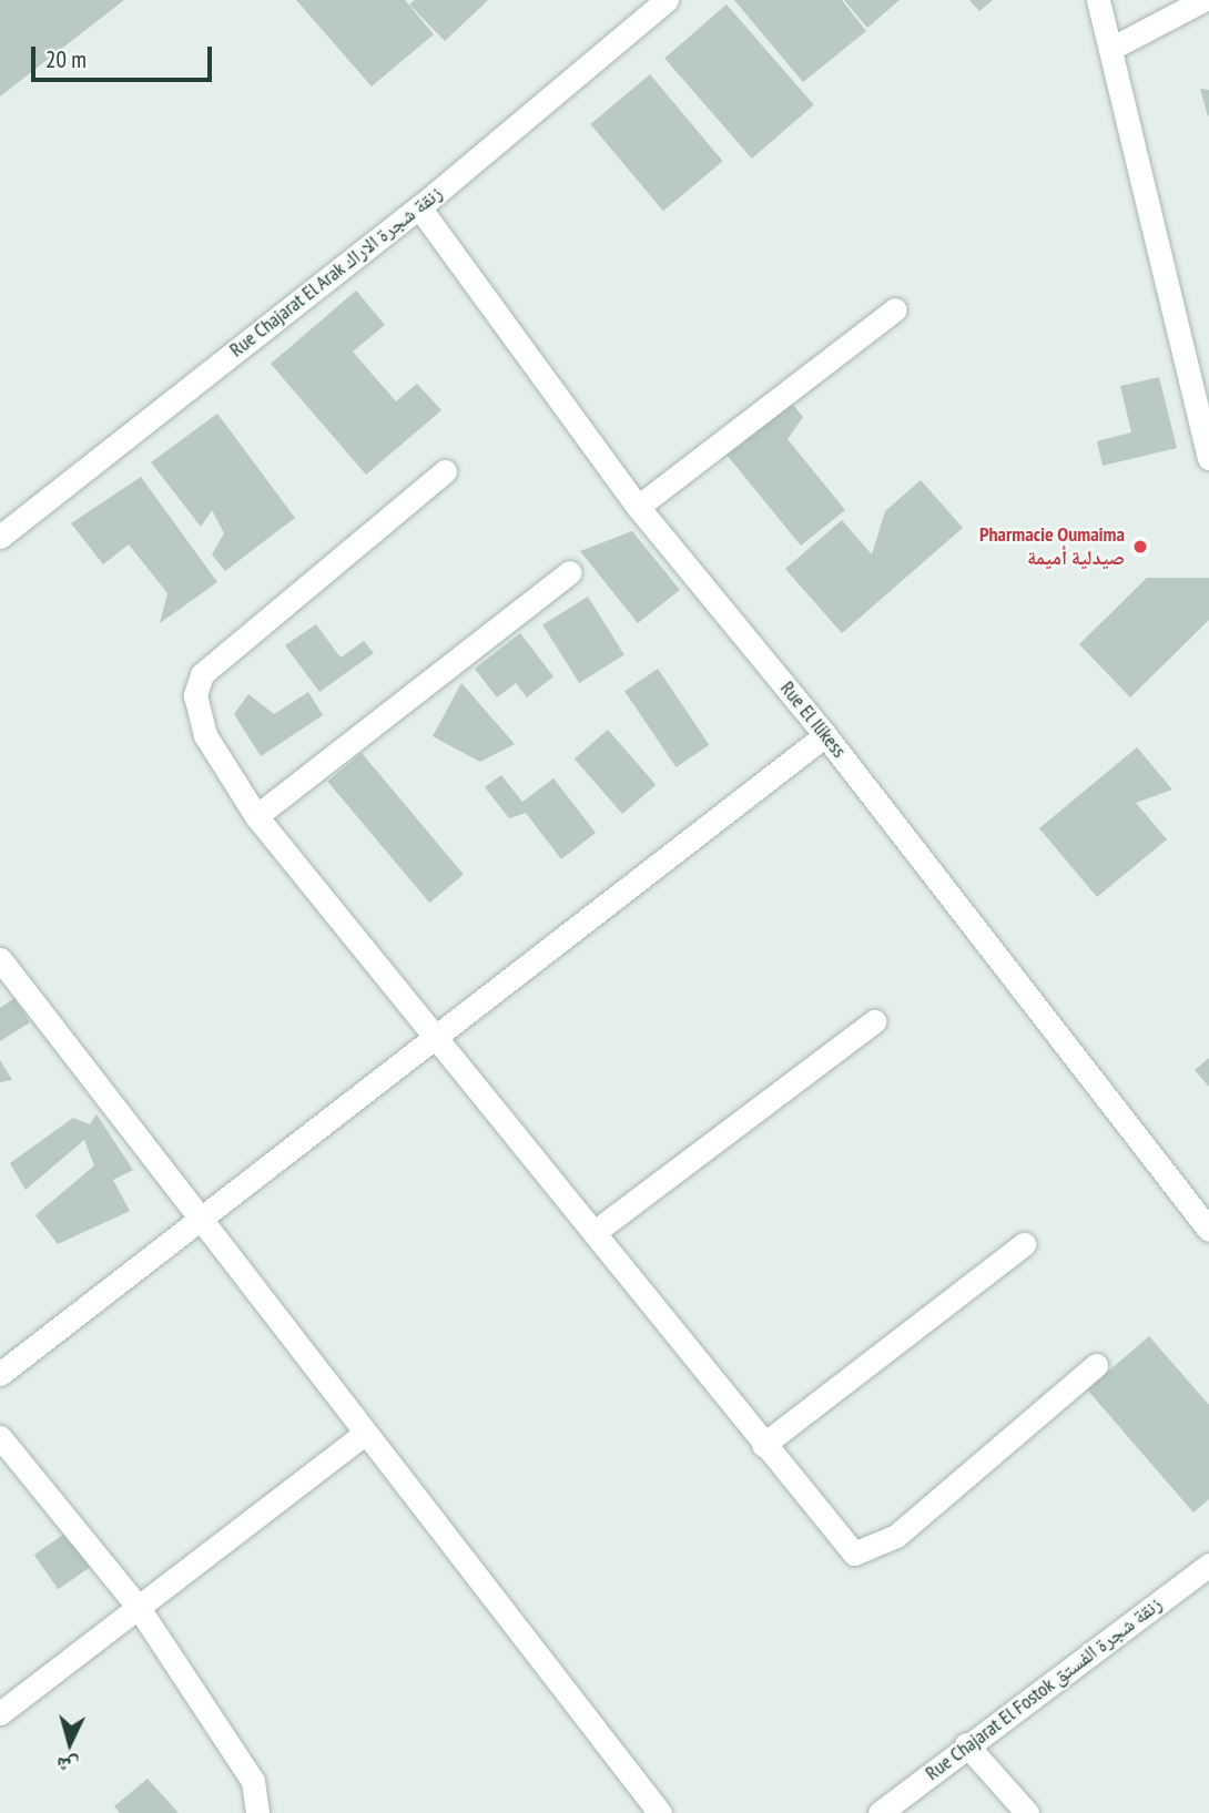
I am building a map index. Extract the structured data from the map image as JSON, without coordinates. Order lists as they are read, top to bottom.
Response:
{
  "streets": {
    "street": ["Rue Chajarat El Arak زنقة شجرة الاراك", "Rue El Ilikess", "Rue Chajarat El Fostok زنقة شجرة الفستق"]
  },
  "crossings": [
    ["Rue Chajarat El Arak زنقة شجرة الاراك", "Rue El Ilikess"]
  ],
  "places": ["Pharmacie Oumaima صيدلية أميمة"],
  "scale_bar": "20 m",
  "north": "bottom"
}
